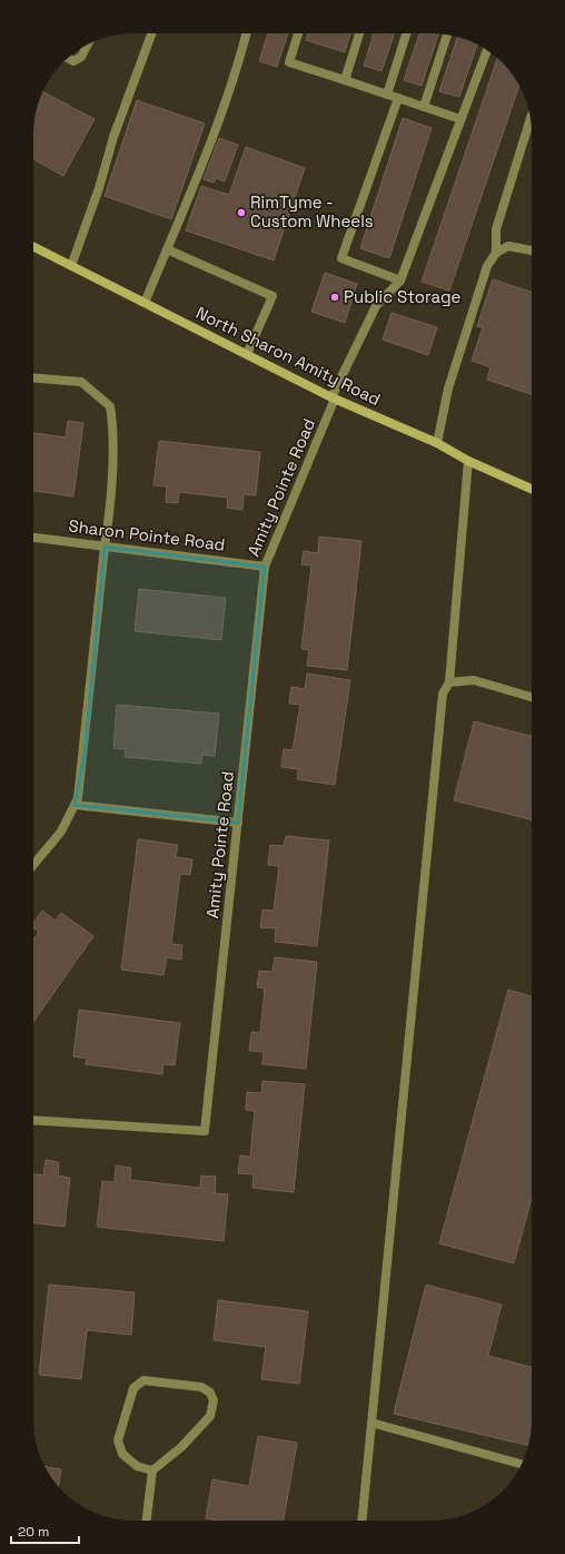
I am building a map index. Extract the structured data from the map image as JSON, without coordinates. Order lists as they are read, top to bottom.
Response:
{
  "streets": {
    "main road": ["North Sharon Amity Road"],
    "street": ["Amity Pointe Road", "Sharon Pointe Road"]
  },
  "crossings": [
    ["North Sharon Amity Road", "Amity Pointe Road"],
    ["Amity Pointe Road", "Sharon Pointe Road"]
  ],
  "places": ["RimTyme - Custom Wheels", "Public Storage"],
  "scale_bar": "20 m"
}
